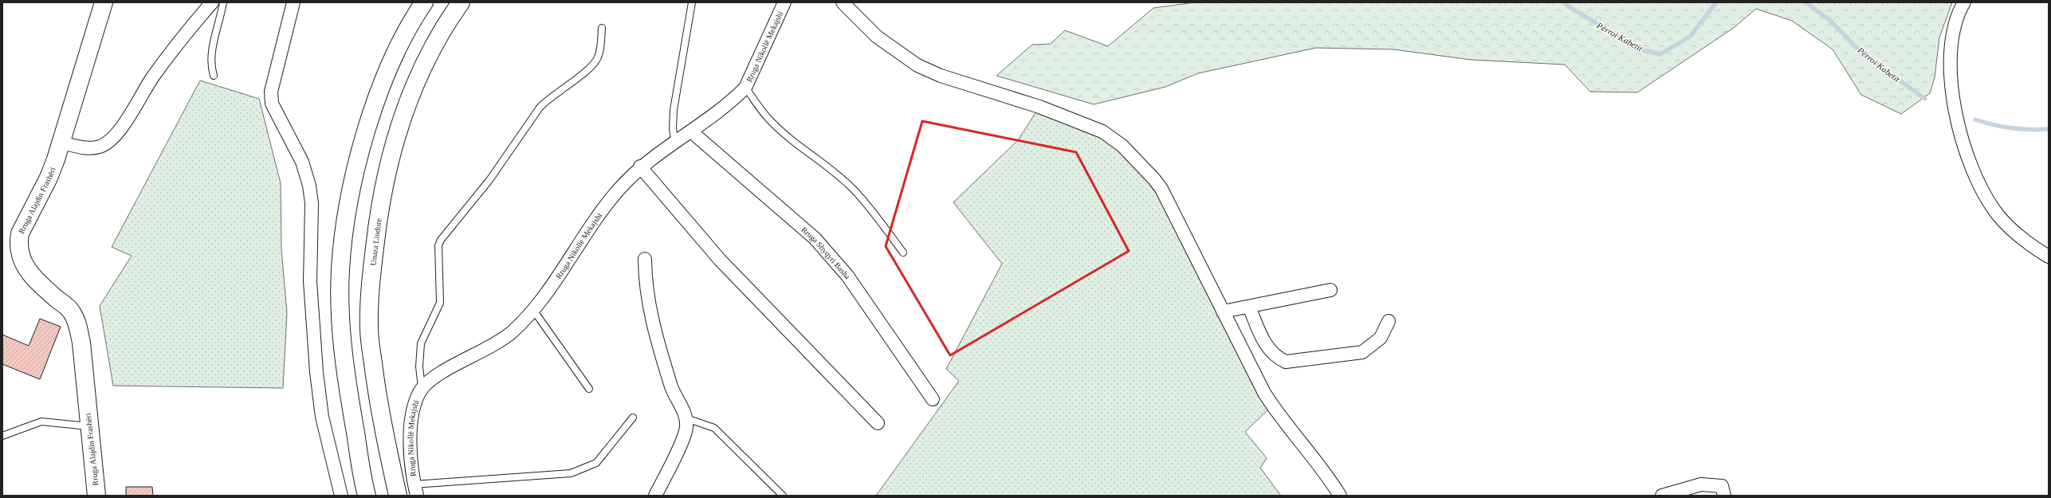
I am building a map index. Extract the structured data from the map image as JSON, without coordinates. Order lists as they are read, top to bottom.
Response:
{
  "streets": {
    "main road": ["Rruga Alajdin Frashëri", "Unaza Lindore"],
    "street": ["Rruga Nikollë Mekajshi", "Rruga Shyqyri Basha"]
  },
  "crossings": [
    ["Rruga Nikollë Mekajshi", "Rruga Shyqyri Basha"]
  ],
  "water": ["Përroi Kabetit"]
}
